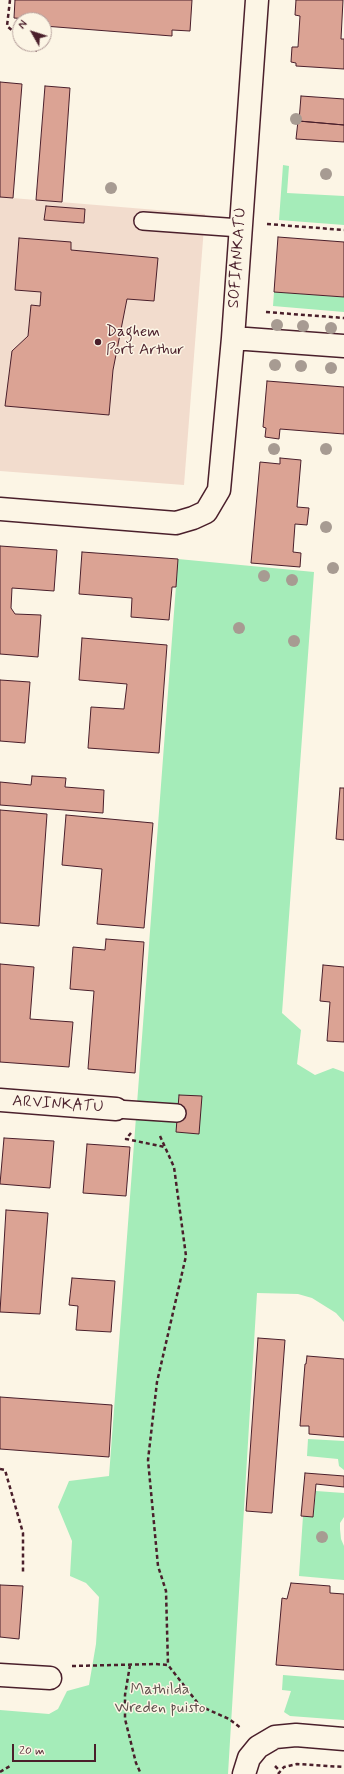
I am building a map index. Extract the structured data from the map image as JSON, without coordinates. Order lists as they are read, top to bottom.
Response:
{
  "streets": {
    "street": ["SOFIANKATU", "ARVINKATU"]
  },
  "parks": ["Mathilda Wreden puisto"],
  "places": ["Daghem Port Arthur"],
  "scale_bar": "20 m",
  "north": "top left"
}
